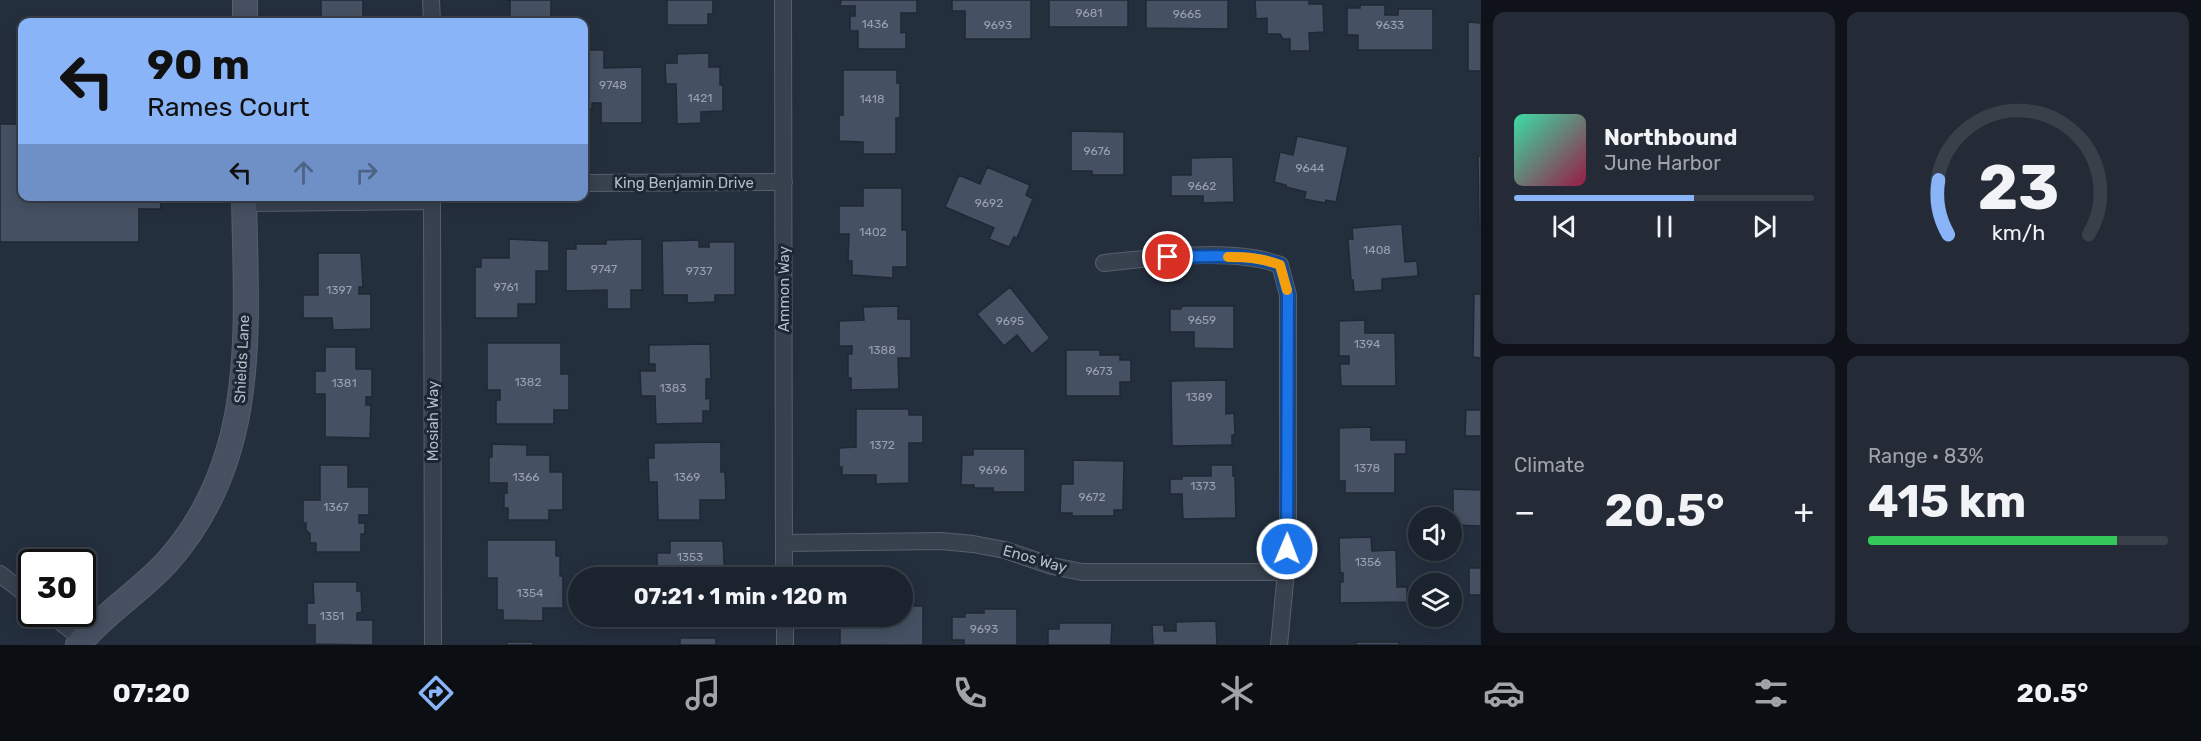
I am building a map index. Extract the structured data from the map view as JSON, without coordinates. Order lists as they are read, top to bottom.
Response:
{
  "streets": {
    "main road": ["Shields Lane"],
    "street": [
      "King Benjamin Drive",
      "Ammon Way",
      "Mosiah Way",
      "Enos Way"
    ]
  },
  "crossings": [
    ["King Benjamin Drive", "Ammon Way"],
    ["Ammon Way", "Enos Way"]
  ],
  "house_numbers": [
    "9681",
    "9665",
    "1436",
    "9693",
    "9633",
    "9748",
    "1421",
    "1418",
    "9676",
    "9644",
    "9662",
    "9692",
    "1402",
    "1408",
    "9747",
    "9737",
    "9761",
    "1397",
    "9659",
    "9695",
    "1394",
    "1388",
    "9673",
    "1382",
    "1381",
    "1383",
    "1389",
    "1372",
    "1378",
    "9696",
    "1366",
    "1369",
    "1373",
    "9672",
    "1367",
    "1353",
    "1356",
    "1354",
    "1351",
    "9693"
  ],
  "page": {
    "turn": ["90 m", "Rames Court"],
    "song": ["Northbound", "June Harbor"],
    "tile": [
      "Climate",
      ["Range · 83%", "415 km"]
    ],
    "heat": ["−", "20.5°", "+"],
    "limit": "30",
    "trip": "07:21 · 1 min · 120 m",
    "tabs": ["07:20", "20.5°"],
    "gauge": ["23", "km/h"]
  }
}
